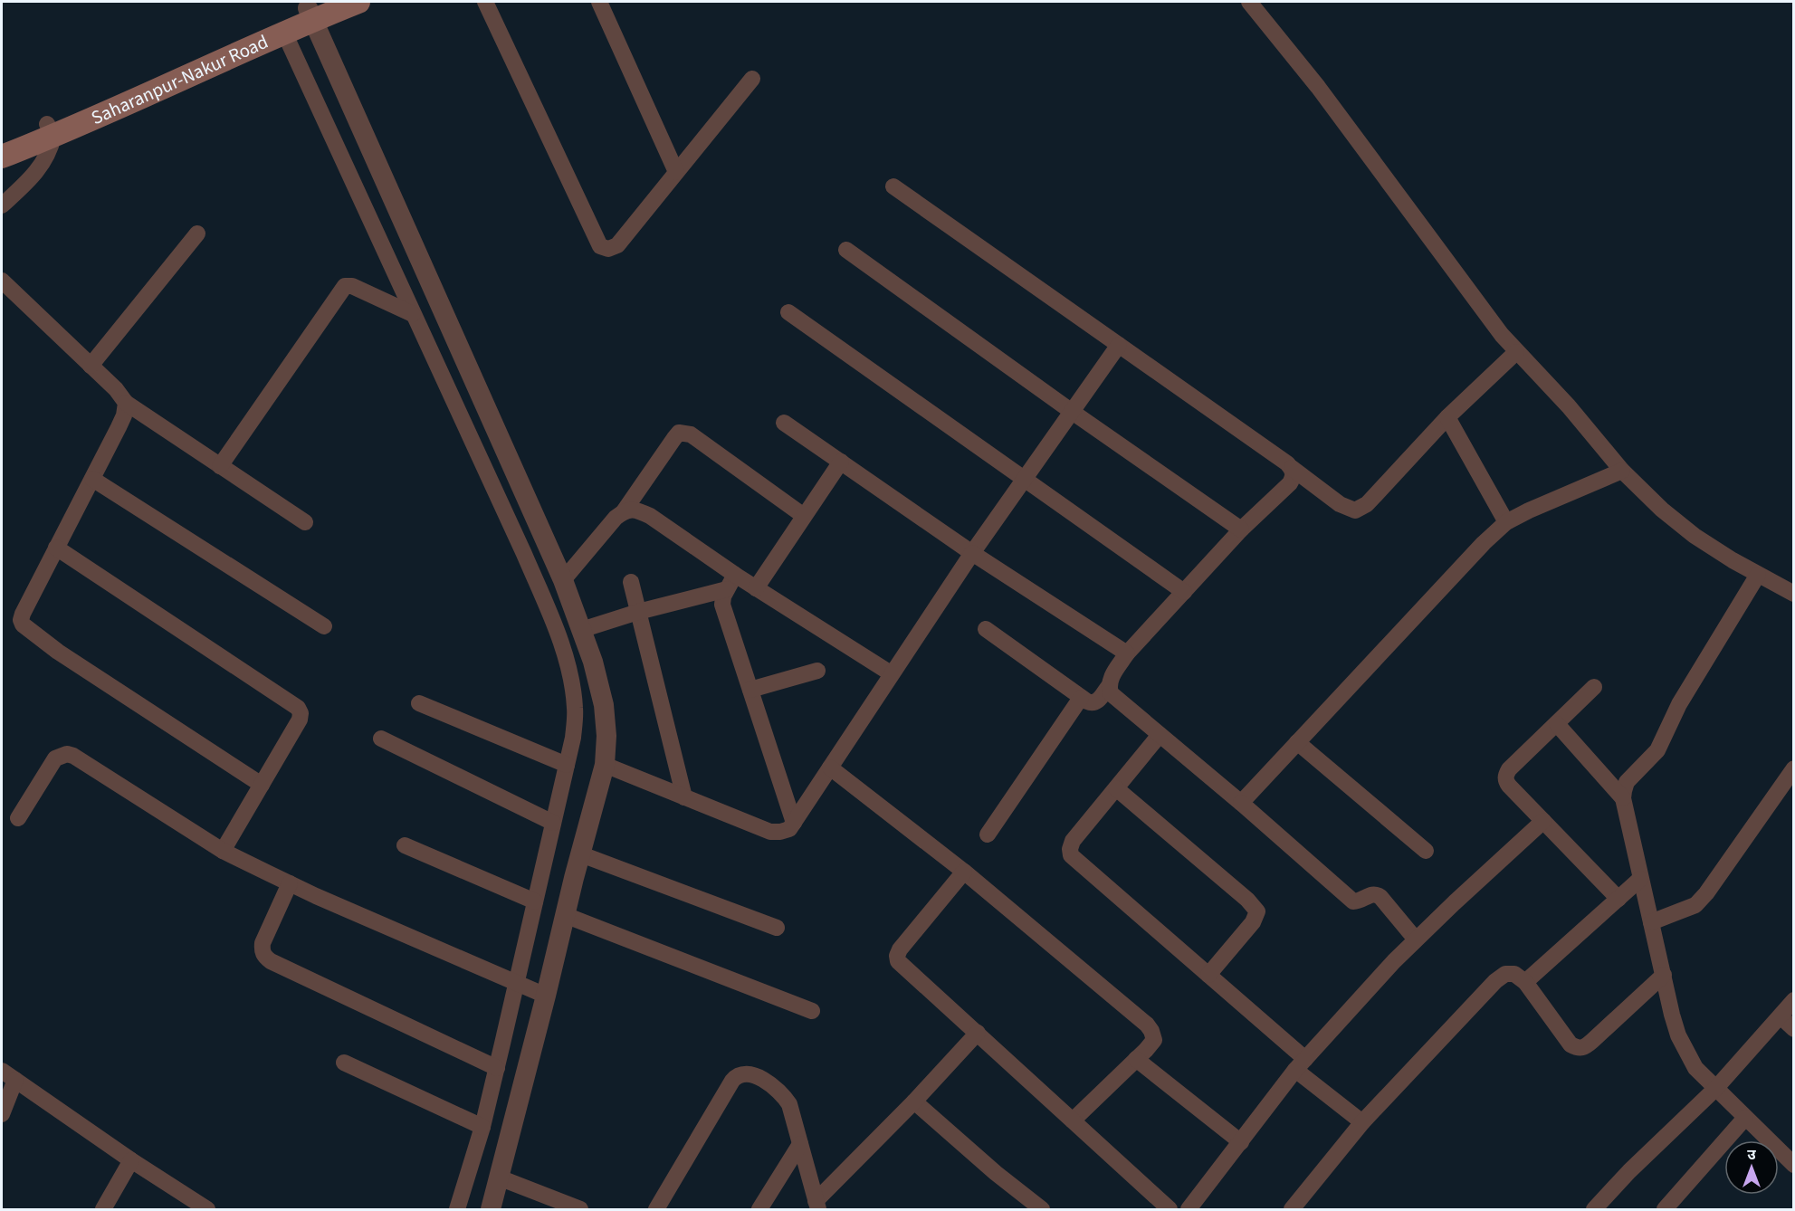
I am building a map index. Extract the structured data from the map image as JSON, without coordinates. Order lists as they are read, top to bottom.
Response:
{
  "streets": {
    "main road": ["Saharanpur-Nakur Road"]
  },
  "north": "top"
}
